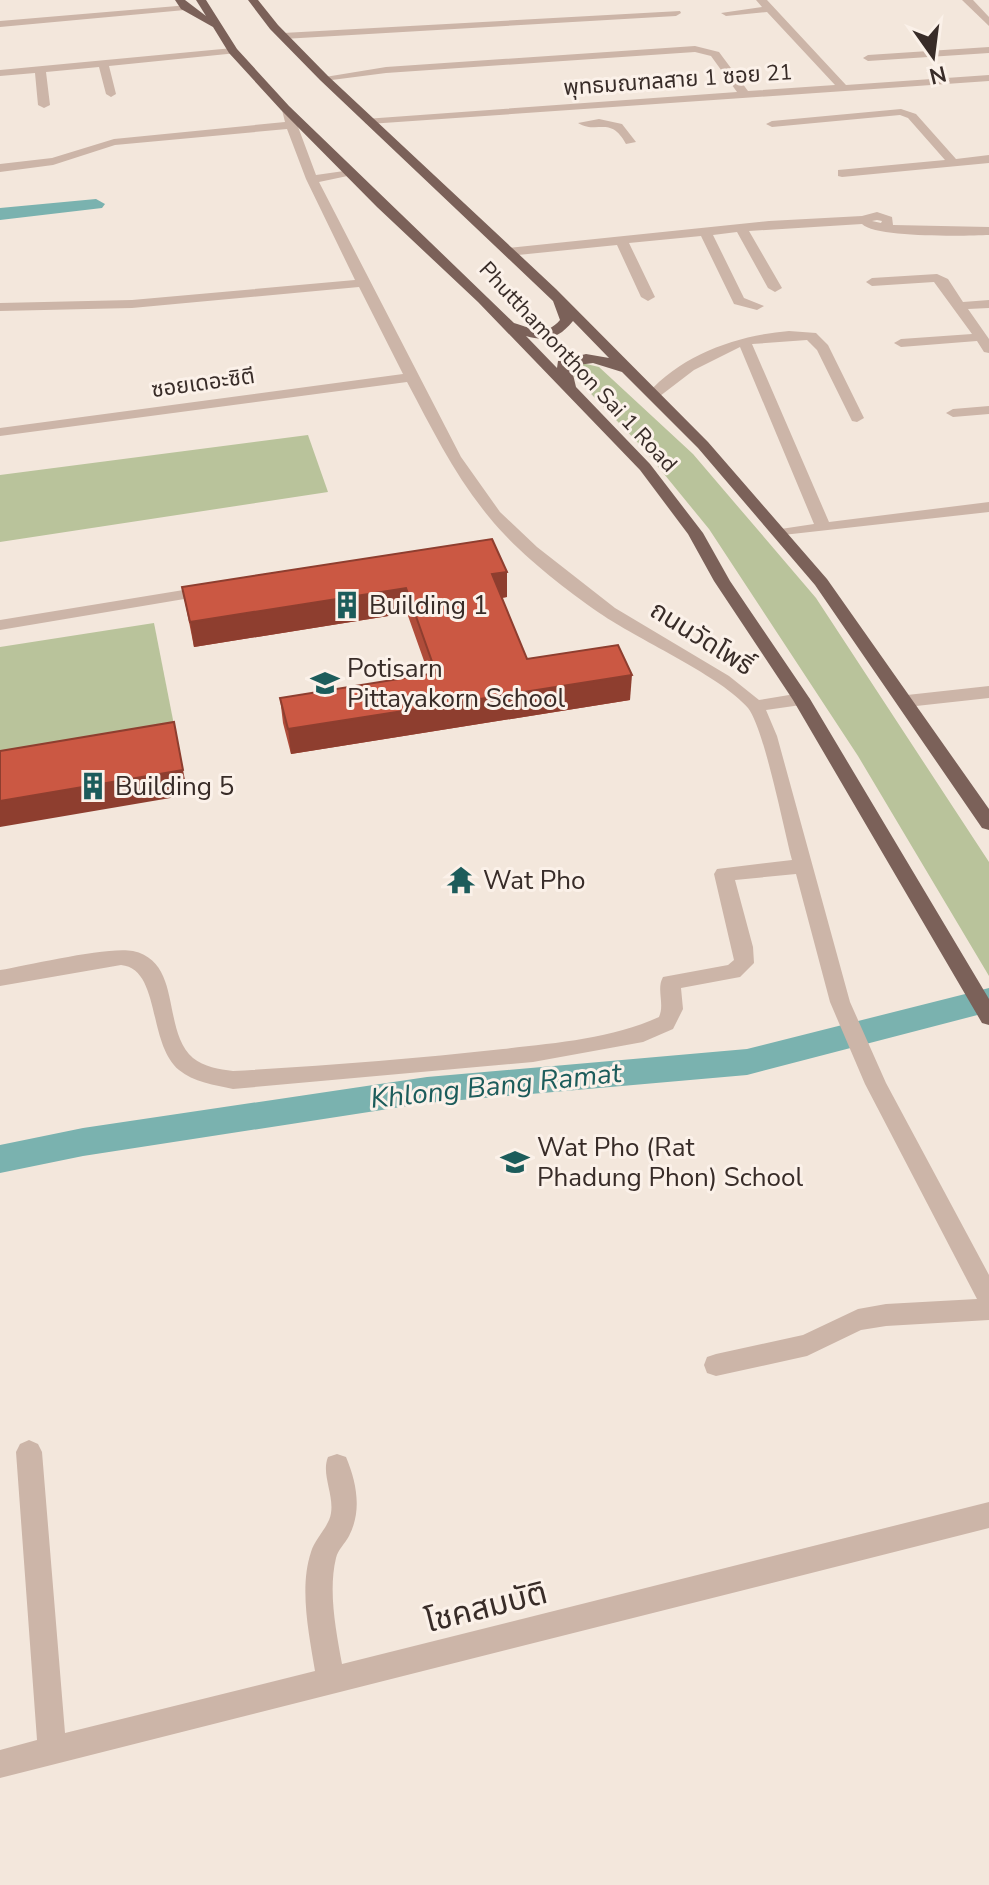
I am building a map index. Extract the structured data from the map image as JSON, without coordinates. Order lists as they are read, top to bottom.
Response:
{
  "streets": {
    "main road": ["Phutthamonthon Sai 1 Road"],
    "street": [
      "พุทธมณฑลสาย 1 ซอย 21",
      "ซอยเดอะซิตี",
      "ถนนวัดโพธิ์",
      "โชคสมบัติ"
    ]
  },
  "crossings": [
    ["พุทธมณฑลสาย 1 ซอย 21", "Phutthamonthon Sai 1 Road"],
    ["Phutthamonthon Sai 1 Road", "ถนนวัดโพธิ์"],
    ["ซอยเดอะซิตี", "ถนนวัดโพธิ์"]
  ],
  "water": ["Khlong Bang Ramat"],
  "places": {
    "building": ["Building 1", "Building 5"],
    "school or university": ["Potisarn Pittayakorn School", "Wat Pho (Rat Phadung Phon) School"],
    "temple": ["Wat Pho"]
  },
  "north": "bottom"
}
